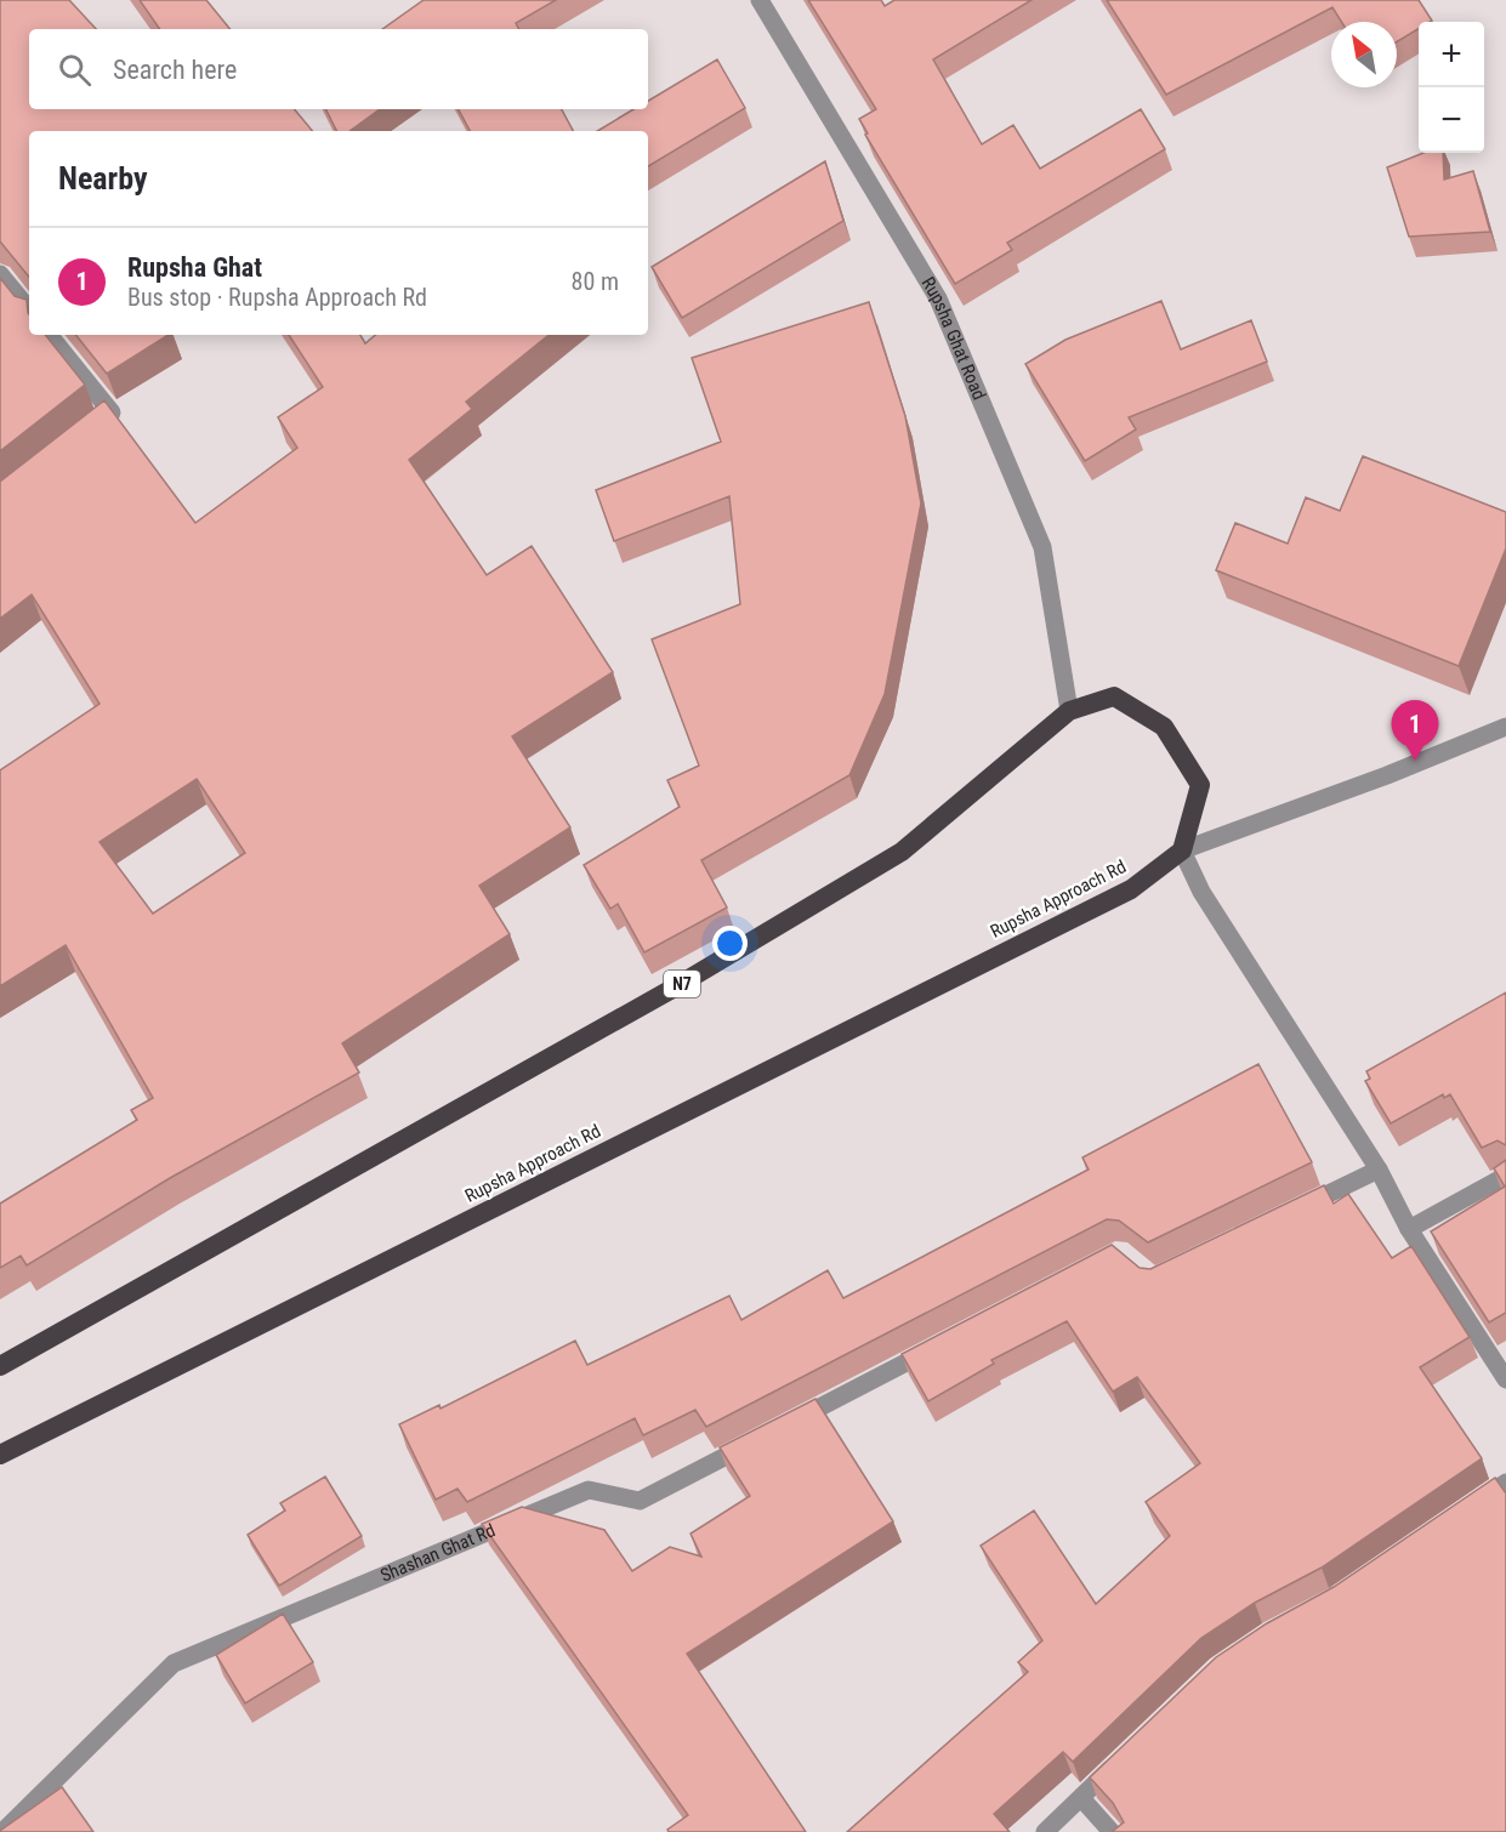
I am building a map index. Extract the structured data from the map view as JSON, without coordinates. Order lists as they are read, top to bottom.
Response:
{
  "streets": {
    "highway": ["Rupsha Approach Rd", "N7"],
    "street": ["Rupsha Ghat Road", "Shashan Ghat Rd"]
  },
  "crossings": [
    ["Rupsha Ghat Road", "N7"],
    ["Rupsha Approach Rd", "N7"]
  ],
  "north": "top left",
  "page": {
    "map_buttons": ["+", "−"],
    "search": "Search here",
    "heading": "Nearby",
    "list": [
      {
        "mark": "1",
        "name": "Rupsha Ghat",
        "note": "Bus stop · Rupsha Approach Rd",
        "value": "80 m"
      }
    ],
    "pins": "1"
  }
}
